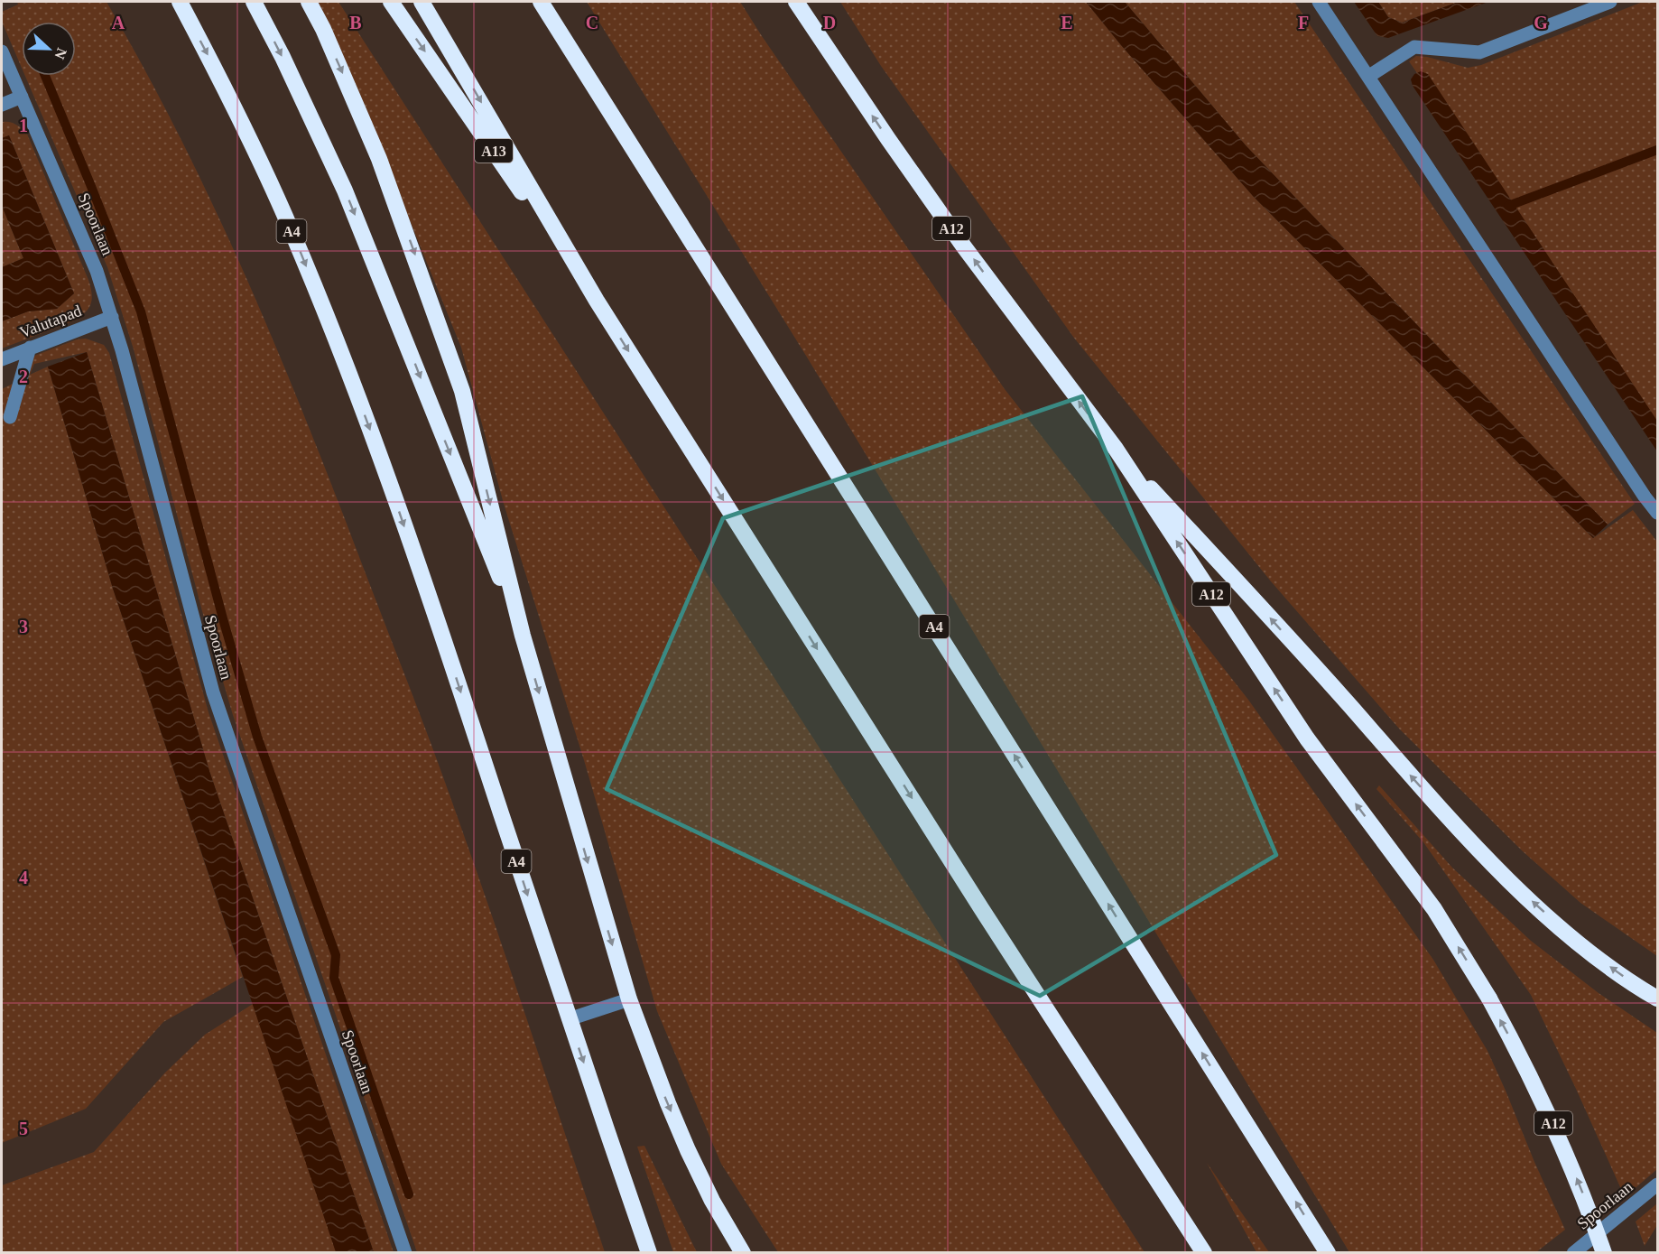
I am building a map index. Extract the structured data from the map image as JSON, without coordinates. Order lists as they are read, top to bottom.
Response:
{
  "streets": {
    "highway": ["A13", "A12", "A4"],
    "street": ["Spoorlaan", "Valutapad"]
  },
  "crossings": [
    ["Spoorlaan", "Valutapad"]
  ],
  "north": "right",
  "grid": {
    "columns": [
      "A",
      "B",
      "C",
      "D",
      "E",
      "F",
      "G"
    ],
    "rows": [
      "1",
      "2",
      "3",
      "4",
      "5"
    ]
  }
}
